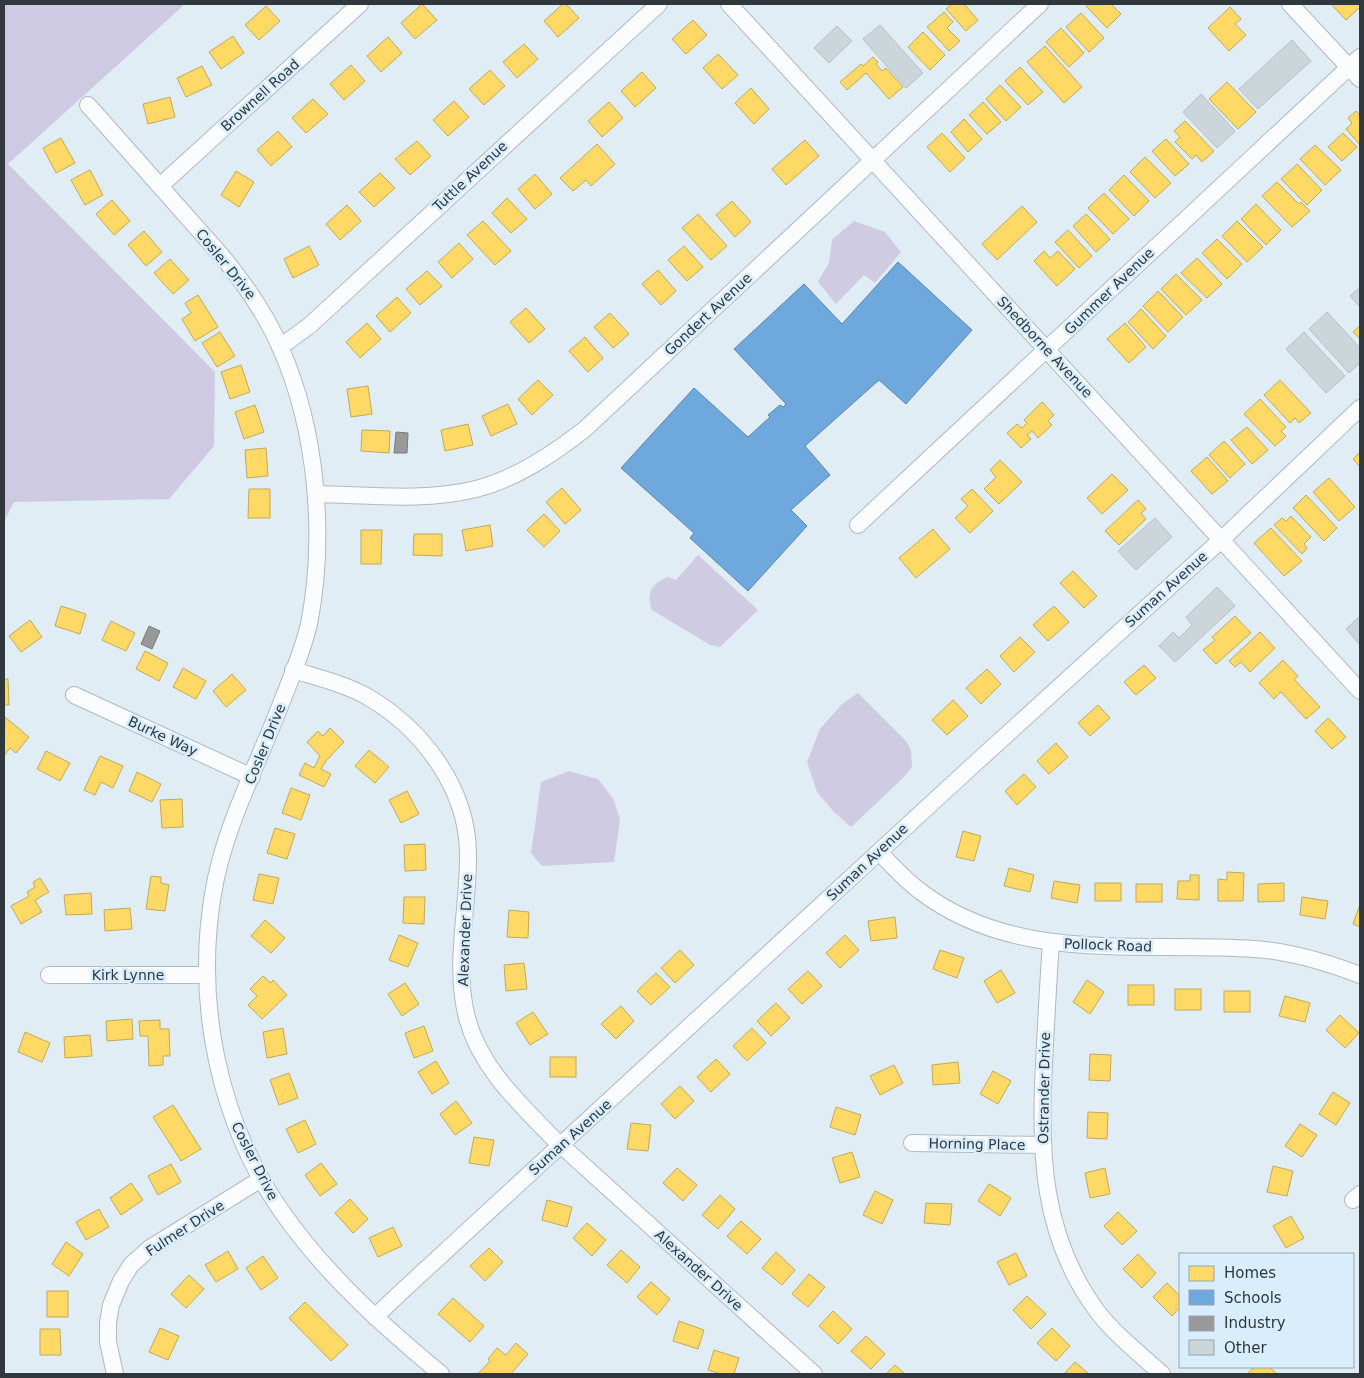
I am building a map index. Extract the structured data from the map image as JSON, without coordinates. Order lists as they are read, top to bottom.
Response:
{
  "streets": {
    "street": [
      "Brownell Road",
      "Tuttle Avenue",
      "Cosler Drive",
      "Gummer Avenue",
      "Gondert Avenue",
      "Shedborne Avenue",
      "Suman Avenue",
      "Burke Way",
      "Alexander Drive",
      "Pollock Road",
      "Kirk Lynne",
      "Ostrander Drive",
      "Horning Place",
      "Fulmer Drive"
    ]
  },
  "crossings": [
    ["Brownell Road", "Cosler Drive"],
    ["Tuttle Avenue", "Cosler Drive"],
    ["Cosler Drive", "Gondert Avenue"],
    ["Cosler Drive", "Suman Avenue"],
    ["Cosler Drive", "Burke Way"],
    ["Cosler Drive", "Alexander Drive"],
    ["Cosler Drive", "Kirk Lynne"],
    ["Cosler Drive", "Fulmer Drive"],
    ["Gummer Avenue", "Shedborne Avenue"],
    ["Gondert Avenue", "Shedborne Avenue"],
    ["Shedborne Avenue", "Suman Avenue"],
    ["Suman Avenue", "Alexander Drive"],
    ["Suman Avenue", "Pollock Road"],
    ["Pollock Road", "Ostrander Drive"],
    ["Ostrander Drive", "Horning Place"]
  ],
  "legend": [
    "Homes",
    "Schools",
    "Industry",
    "Other"
  ]
}
